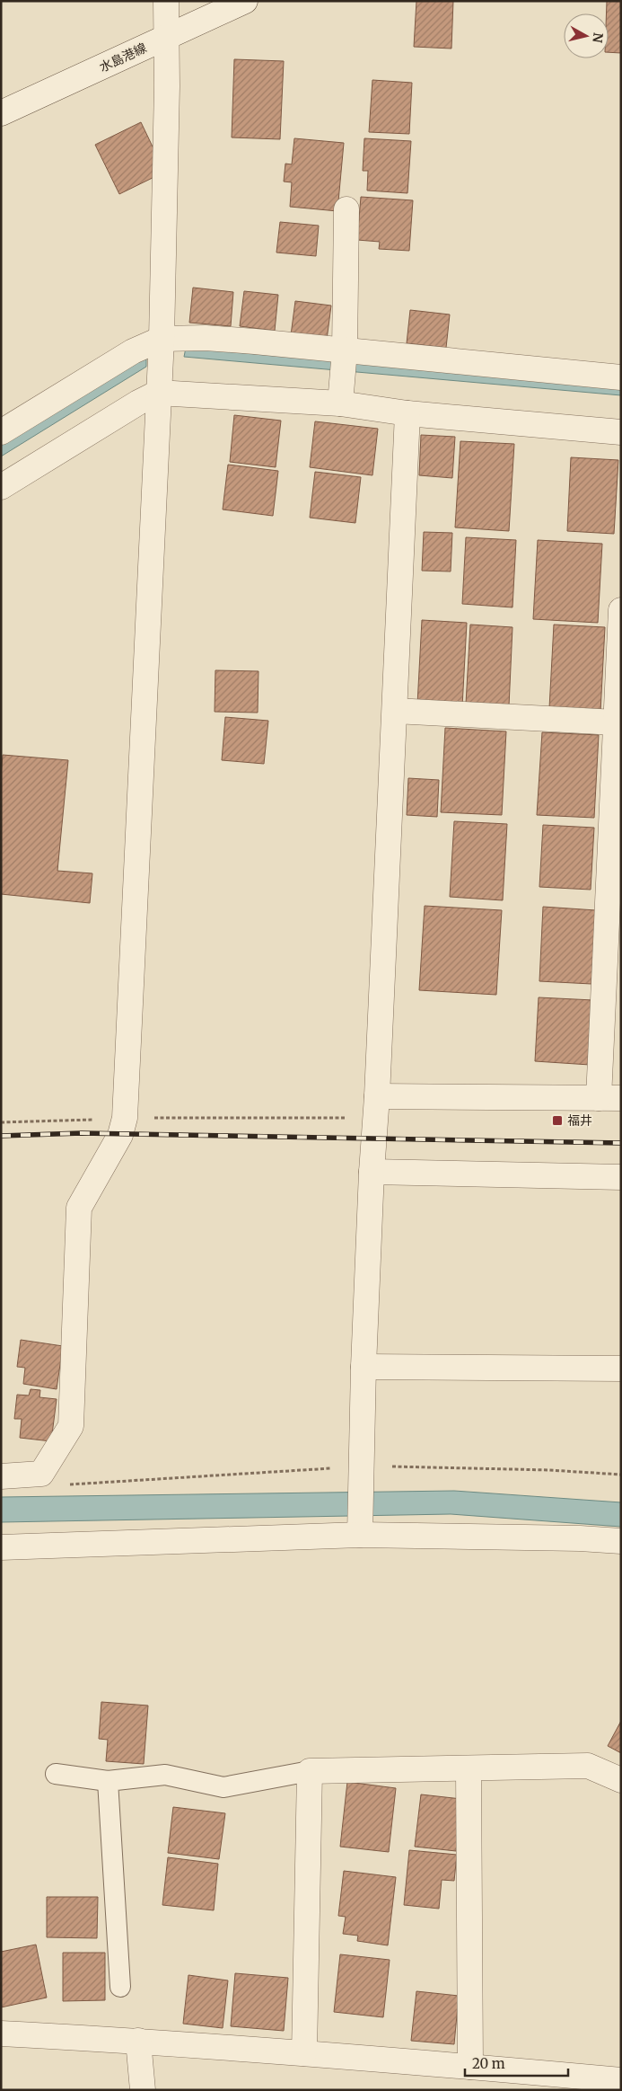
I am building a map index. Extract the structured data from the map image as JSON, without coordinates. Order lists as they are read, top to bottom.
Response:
{
  "streets": {
    "street": ["水島港線"]
  },
  "places": {
    "transit": ["福井"]
  },
  "scale_bar": "20 m",
  "north": "right"
}
